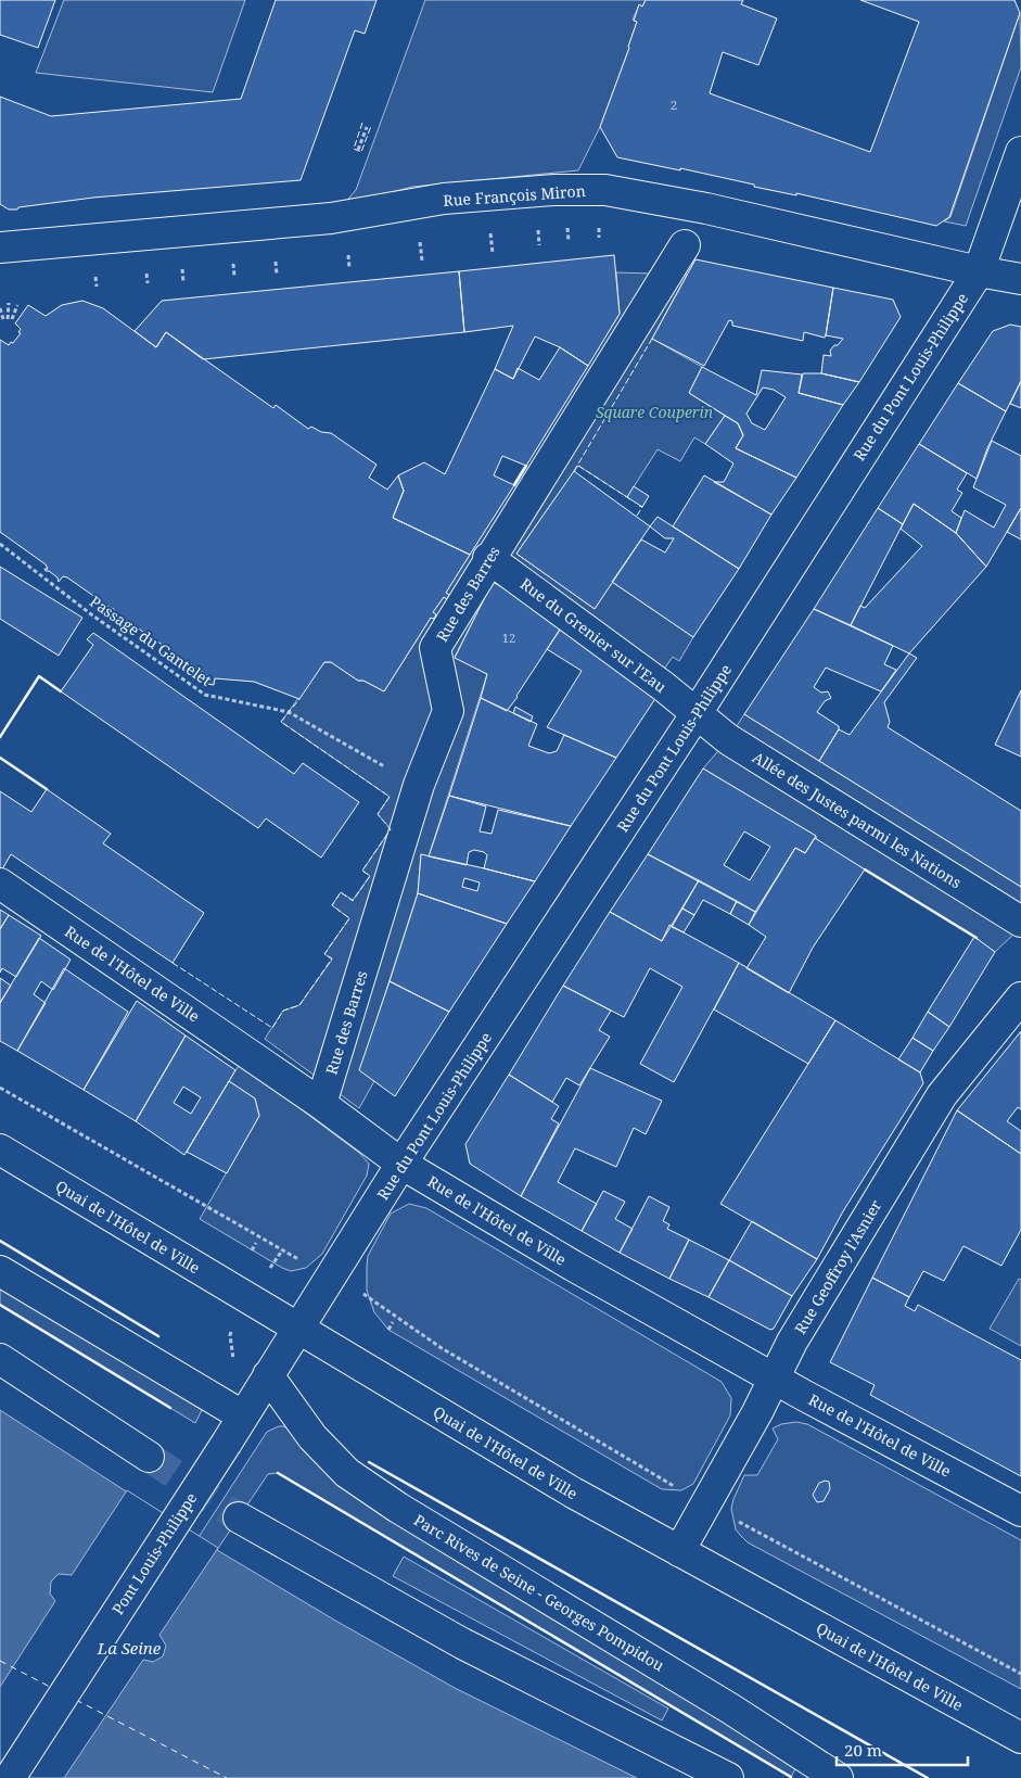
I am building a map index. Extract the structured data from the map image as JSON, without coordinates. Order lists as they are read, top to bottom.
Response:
{
  "streets": {
    "street": [
      "Rue François Miron",
      "Rue du Pont Louis-Philippe",
      "Rue des Barres",
      "Rue du Grenier sur l'Eau",
      "Allée des Justes parmi les Nations",
      "Rue de l'Hôtel de Ville",
      "Quai de l'Hôtel de Ville",
      "Rue Geoffroy l'Asnier",
      "Pont Louis-Philippe",
      "Parc Rives de Seine - Georges Pompidou"
    ],
    "path": ["Passage du Gantelet"]
  },
  "crossings": [
    ["Rue François Miron", "Rue du Pont Louis-Philippe"],
    ["Rue François Miron", "Rue des Barres"],
    ["Rue du Pont Louis-Philippe", "Rue du Grenier sur l'Eau"],
    ["Rue du Pont Louis-Philippe", "Allée des Justes parmi les Nations"],
    ["Rue du Pont Louis-Philippe", "Rue de l'Hôtel de Ville"],
    ["Rue du Pont Louis-Philippe", "Quai de l'Hôtel de Ville"],
    ["Rue du Pont Louis-Philippe", "Pont Louis-Philippe"],
    ["Rue des Barres", "Rue du Grenier sur l'Eau"],
    ["Rue des Barres", "Passage du Gantelet"],
    ["Rue des Barres", "Rue de l'Hôtel de Ville"],
    ["Rue du Grenier sur l'Eau", "Allée des Justes parmi les Nations"],
    ["Rue de l'Hôtel de Ville", "Rue Geoffroy l'Asnier"],
    ["Quai de l'Hôtel de Ville", "Rue Geoffroy l'Asnier"],
    ["Quai de l'Hôtel de Ville", "Pont Louis-Philippe"],
    ["Pont Louis-Philippe", "Parc Rives de Seine - Georges Pompidou"]
  ],
  "water": ["La Seine"],
  "parks": ["Square Couperin"],
  "house_numbers": ["2", "12"],
  "scale_bar": "20 m"
}
